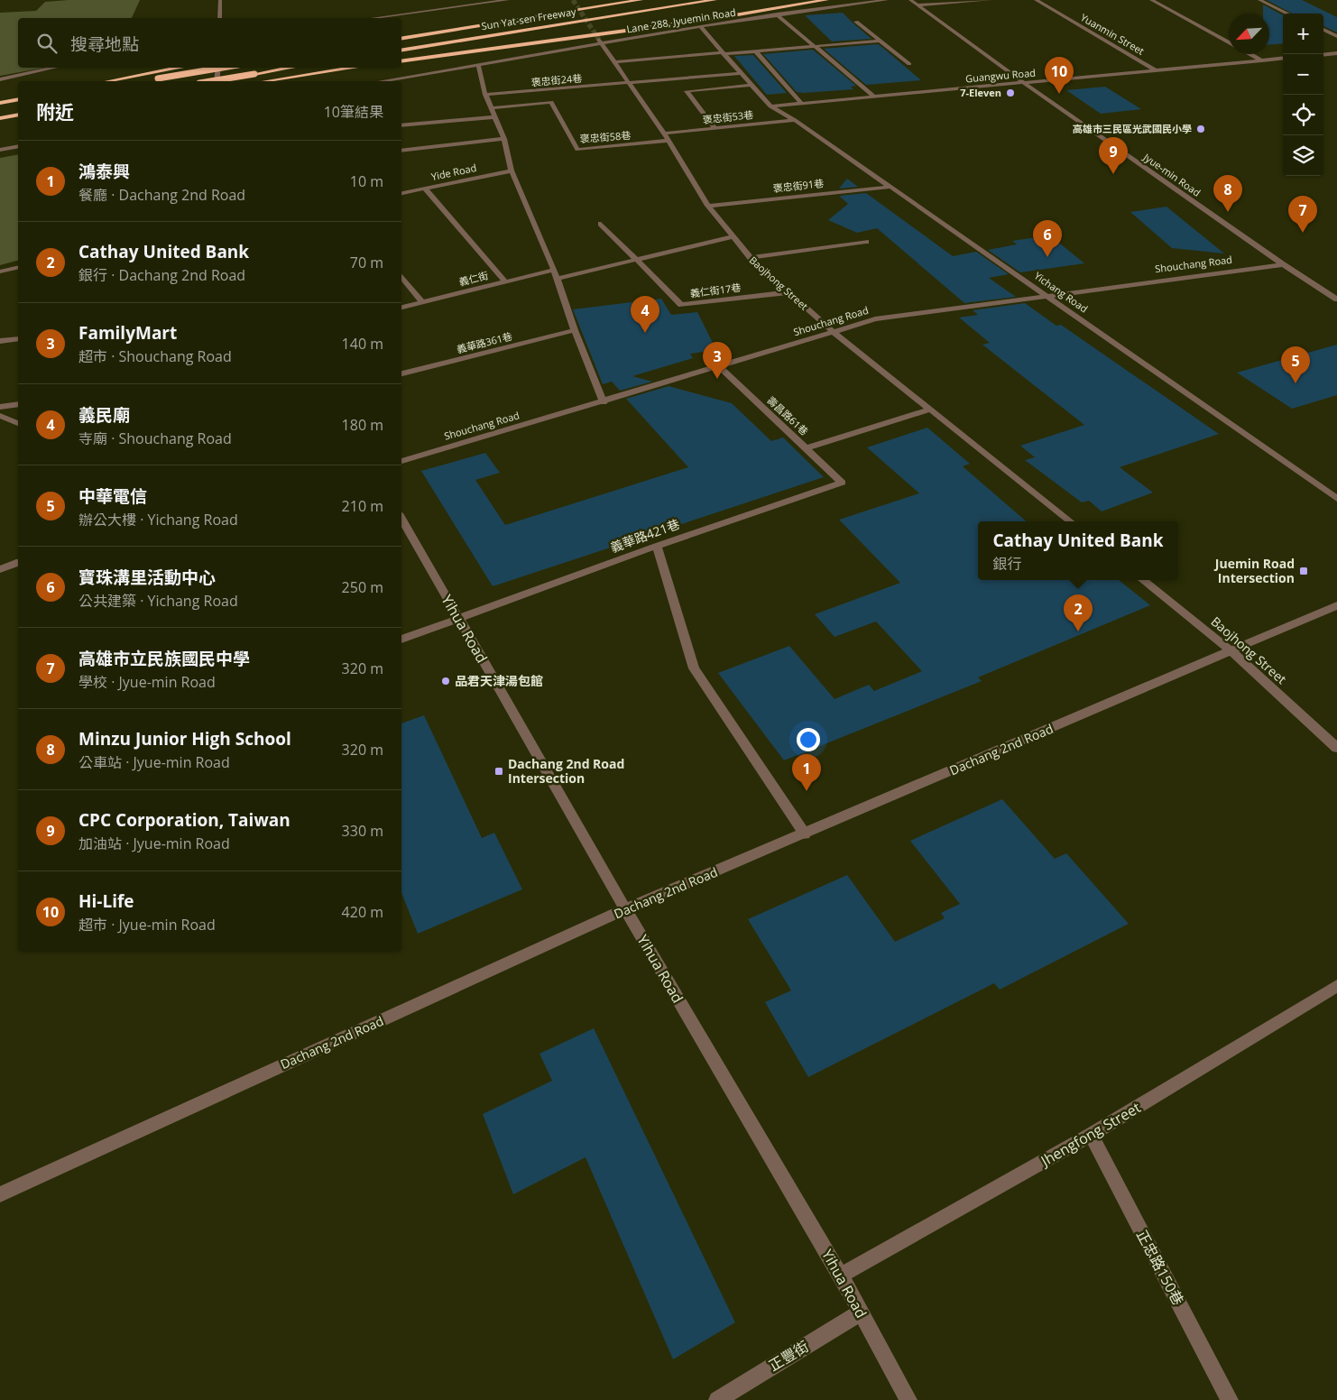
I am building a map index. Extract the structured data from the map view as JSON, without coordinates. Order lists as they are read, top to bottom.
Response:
{
  "streets": {
    "highway": ["Sun Yat-sen Freeway"],
    "street": [
      "Lane 288, Jyuemin Road",
      "Yuanmin Street",
      "Guangwu Road",
      "褒忠街24巷",
      "褒忠街53巷",
      "褒忠街58巷",
      "Yide Road",
      "Jyue-min Road",
      "褒忠街91巷",
      "Shouchang Road",
      "義仁街",
      "Baojhong Street",
      "義仁街17巷",
      "Yichang Road",
      "義華路361巷",
      "壽昌路61巷",
      "義華路421巷",
      "Yihua Road",
      "Dachang 2nd Road",
      "Jhengfong Street",
      "正忠路150巷",
      "正豐街"
    ]
  },
  "crossings": [
    ["Lane 288, Jyuemin Road", "Baojhong Street"],
    ["Lane 288, Jyuemin Road", "Yichang Road"],
    ["Yuanmin Street", "Guangwu Road"],
    ["Guangwu Road", "Jyue-min Road"],
    ["Guangwu Road", "Yichang Road"],
    ["褒忠街24巷", "Baojhong Street"],
    ["褒忠街24巷", "Yichang Road"],
    ["褒忠街53巷", "Baojhong Street"],
    ["褒忠街53巷", "Yichang Road"],
    ["褒忠街58巷", "Baojhong Street"],
    ["Jyue-min Road", "Shouchang Road"],
    ["褒忠街91巷", "Baojhong Street"],
    ["褒忠街91巷", "Yichang Road"],
    ["Shouchang Road", "Baojhong Street"],
    ["Shouchang Road", "Yichang Road"],
    ["Shouchang Road", "壽昌路61巷"],
    ["Baojhong Street", "義仁街17巷"],
    ["Baojhong Street", "Dachang 2nd Road"],
    ["壽昌路61巷", "義華路421巷"],
    ["義華路421巷", "Yihua Road"],
    ["Yihua Road", "Dachang 2nd Road"],
    ["Yihua Road", "Jhengfong Street"],
    ["Yihua Road", "正豐街"],
    ["Jhengfong Street", "正忠路150巷"]
  ],
  "places": {
    "other": ["7-Eleven", "高雄市三民區光武國民小學", "品君天津湯包館"],
    "transit": ["Juemin Road Intersection", "Dachang 2nd Road Intersection"]
  },
  "north": "bottom left",
  "page": {
    "map_buttons": ["+", "−"],
    "search": "搜尋地點",
    "pins": [
      "10",
      "9",
      "8",
      "7",
      "6",
      "4",
      "3",
      "5",
      "2",
      "1"
    ],
    "heading": ["附近", "10筆結果"],
    "list": [
      {
        "mark": "1",
        "name": "鴻泰興",
        "note": "餐廳 · Dachang 2nd Road",
        "value": "10 m"
      },
      {
        "mark": "2",
        "name": "Cathay United Bank",
        "note": "銀行 · Dachang 2nd Road",
        "value": "70 m"
      },
      {
        "mark": "3",
        "name": "FamilyMart",
        "note": "超市 · Shouchang Road",
        "value": "140 m"
      },
      {
        "mark": "4",
        "name": "義民廟",
        "note": "寺廟 · Shouchang Road",
        "value": "180 m"
      },
      {
        "mark": "5",
        "name": "中華電信",
        "note": "辦公大樓 · Yichang Road",
        "value": "210 m"
      },
      {
        "mark": "6",
        "name": "寶珠溝里活動中心",
        "note": "公共建築 · Yichang Road",
        "value": "250 m"
      },
      {
        "mark": "7",
        "name": "高雄市立民族國民中學",
        "note": "學校 · Jyue-min Road",
        "value": "320 m"
      },
      {
        "mark": "8",
        "name": "Minzu Junior High School",
        "note": "公車站 · Jyue-min Road",
        "value": "320 m"
      },
      {
        "mark": "9",
        "name": "CPC Corporation, Taiwan",
        "note": "加油站 · Jyue-min Road",
        "value": "330 m"
      },
      {
        "mark": "10",
        "name": "Hi-Life",
        "note": "超市 · Jyue-min Road",
        "value": "420 m"
      }
    ],
    "popup": ["Cathay United Bank", "銀行"]
  }
}
